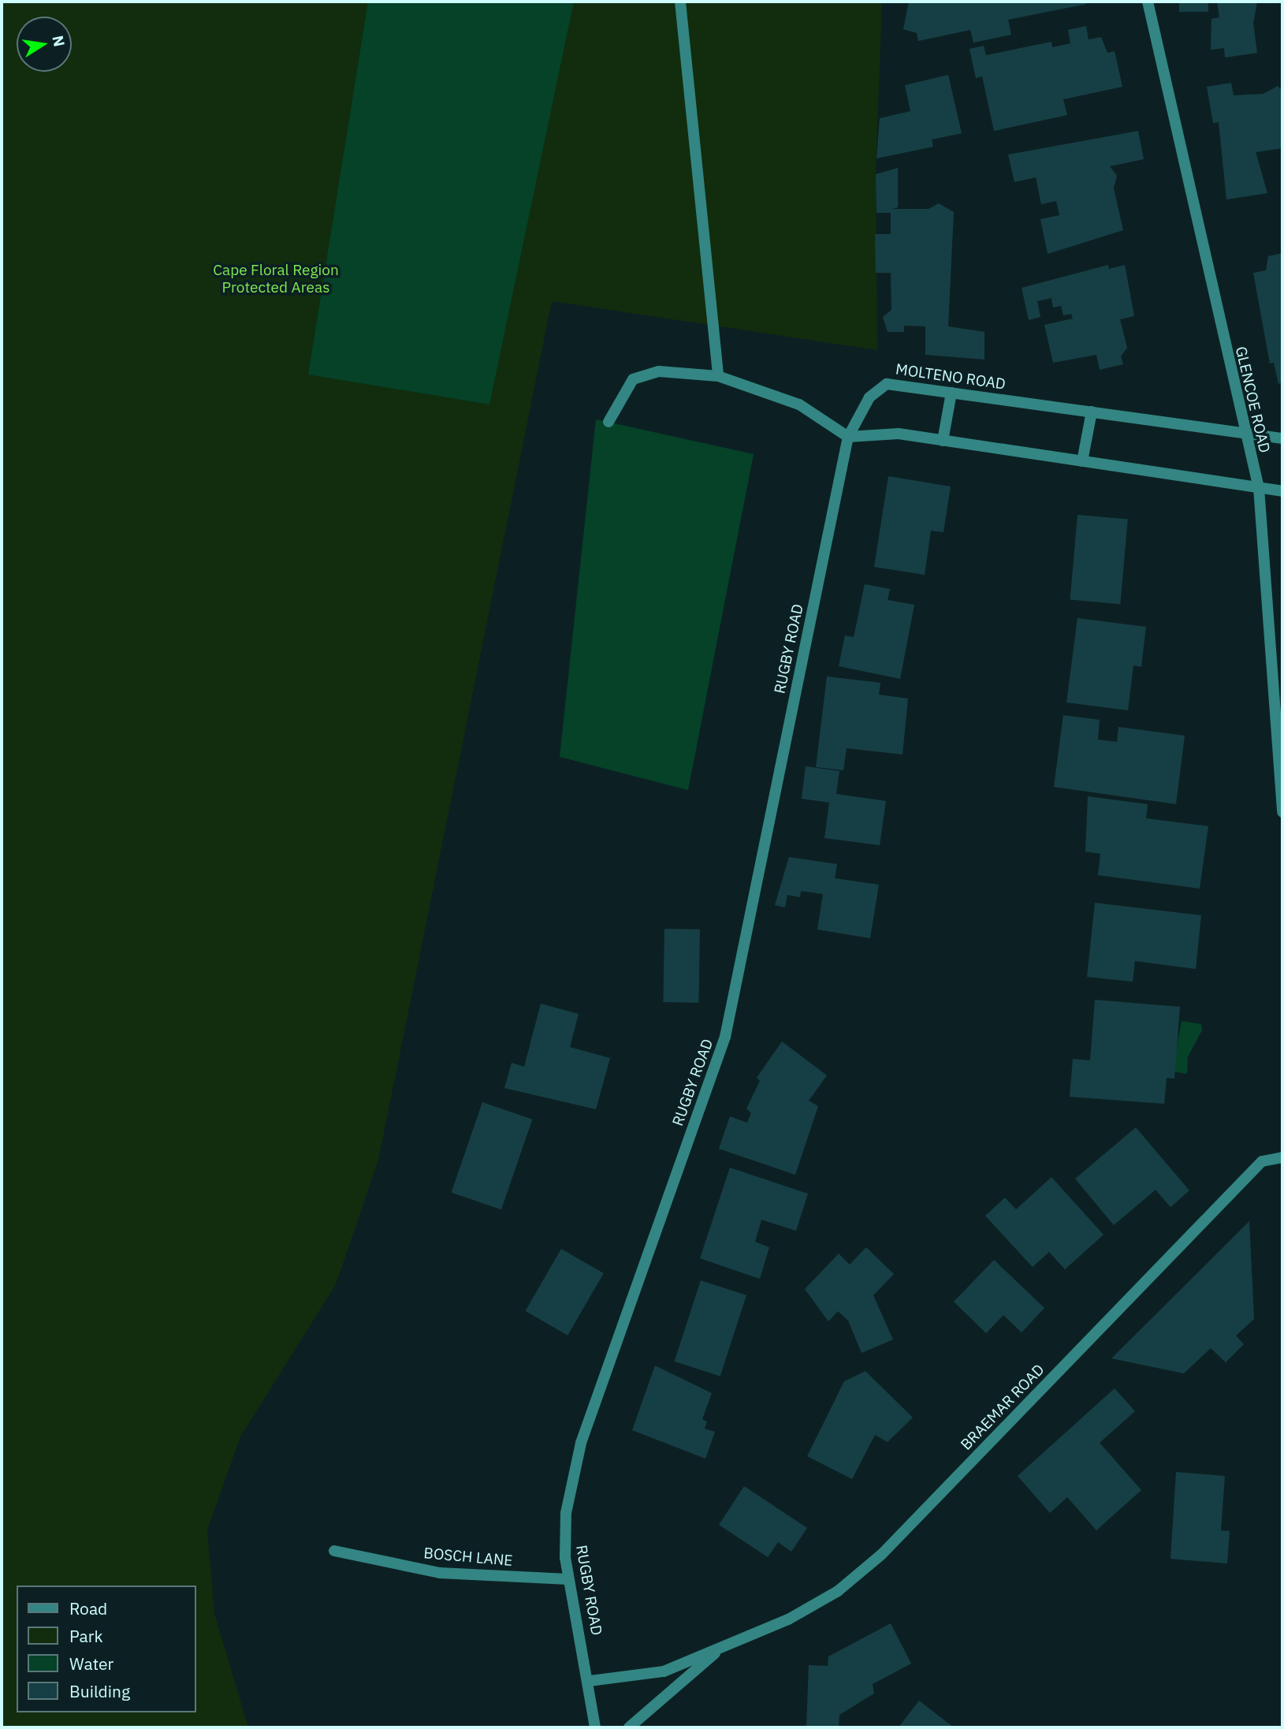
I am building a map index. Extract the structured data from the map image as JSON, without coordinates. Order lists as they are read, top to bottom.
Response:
{
  "streets": {
    "street": [
      "MOLTENO ROAD",
      "GLENCOE ROAD",
      "RUGBY ROAD",
      "BRAEMAR ROAD",
      "BOSCH LANE"
    ]
  },
  "crossings": [
    ["MOLTENO ROAD", "GLENCOE ROAD"],
    ["MOLTENO ROAD", "RUGBY ROAD"],
    ["RUGBY ROAD", "BRAEMAR ROAD"],
    ["RUGBY ROAD", "BOSCH LANE"]
  ],
  "parks": ["Cape Floral Region Protected Areas"],
  "legend": [
    "Road",
    "Park",
    "Water",
    "Building"
  ],
  "north": "right"
}
